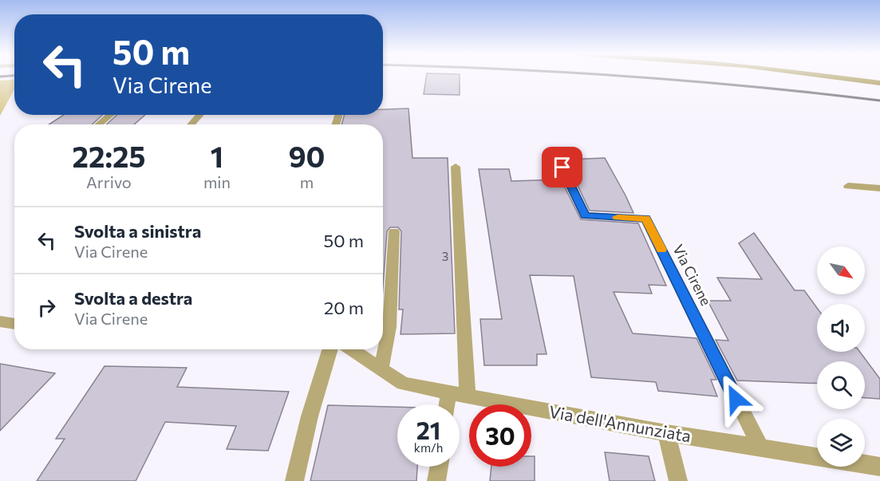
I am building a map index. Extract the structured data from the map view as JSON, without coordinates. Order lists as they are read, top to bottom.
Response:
{
  "streets": {
    "street": ["Via Cirene", "Via dell'Annunziata"]
  },
  "crossings": [
    ["Via Cirene", "Via dell'Annunziata"]
  ],
  "house_numbers": ["3"],
  "north": "bottom right",
  "page": {
    "turn": ["50 m", "Via Cirene"],
    "eta": [
      "22:25",
      "Arrivo",
      "1",
      "min",
      "90",
      "m"
    ],
    "list": [
      {
        "name": "Svolta a sinistra",
        "note": "Via Cirene",
        "value": "50 m"
      },
      {
        "name": "Svolta a destra",
        "note": "Via Cirene",
        "value": "20 m"
      }
    ],
    "speed": "21 km/h",
    "limit": "30"
  }
}
